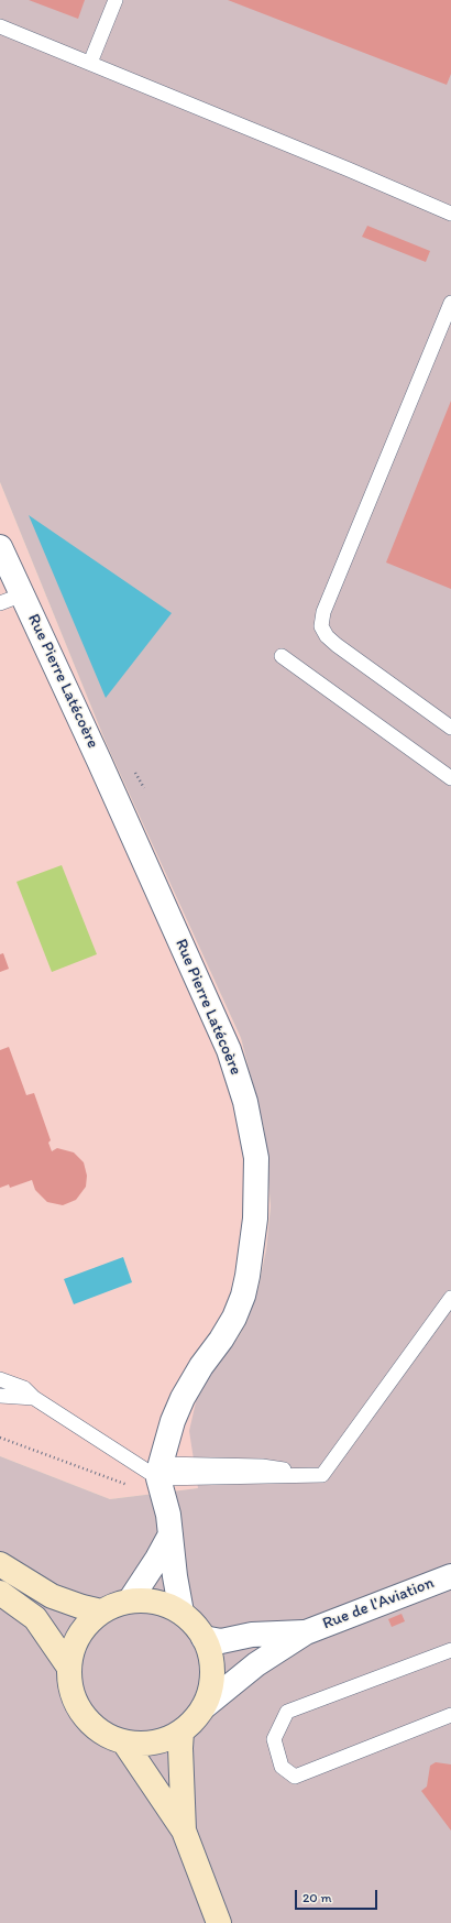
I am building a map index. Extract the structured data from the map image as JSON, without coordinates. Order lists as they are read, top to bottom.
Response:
{
  "streets": {
    "street": ["Rue Pierre Latécoère", "Rue de l'Aviation"]
  },
  "scale_bar": "20 m"
}
